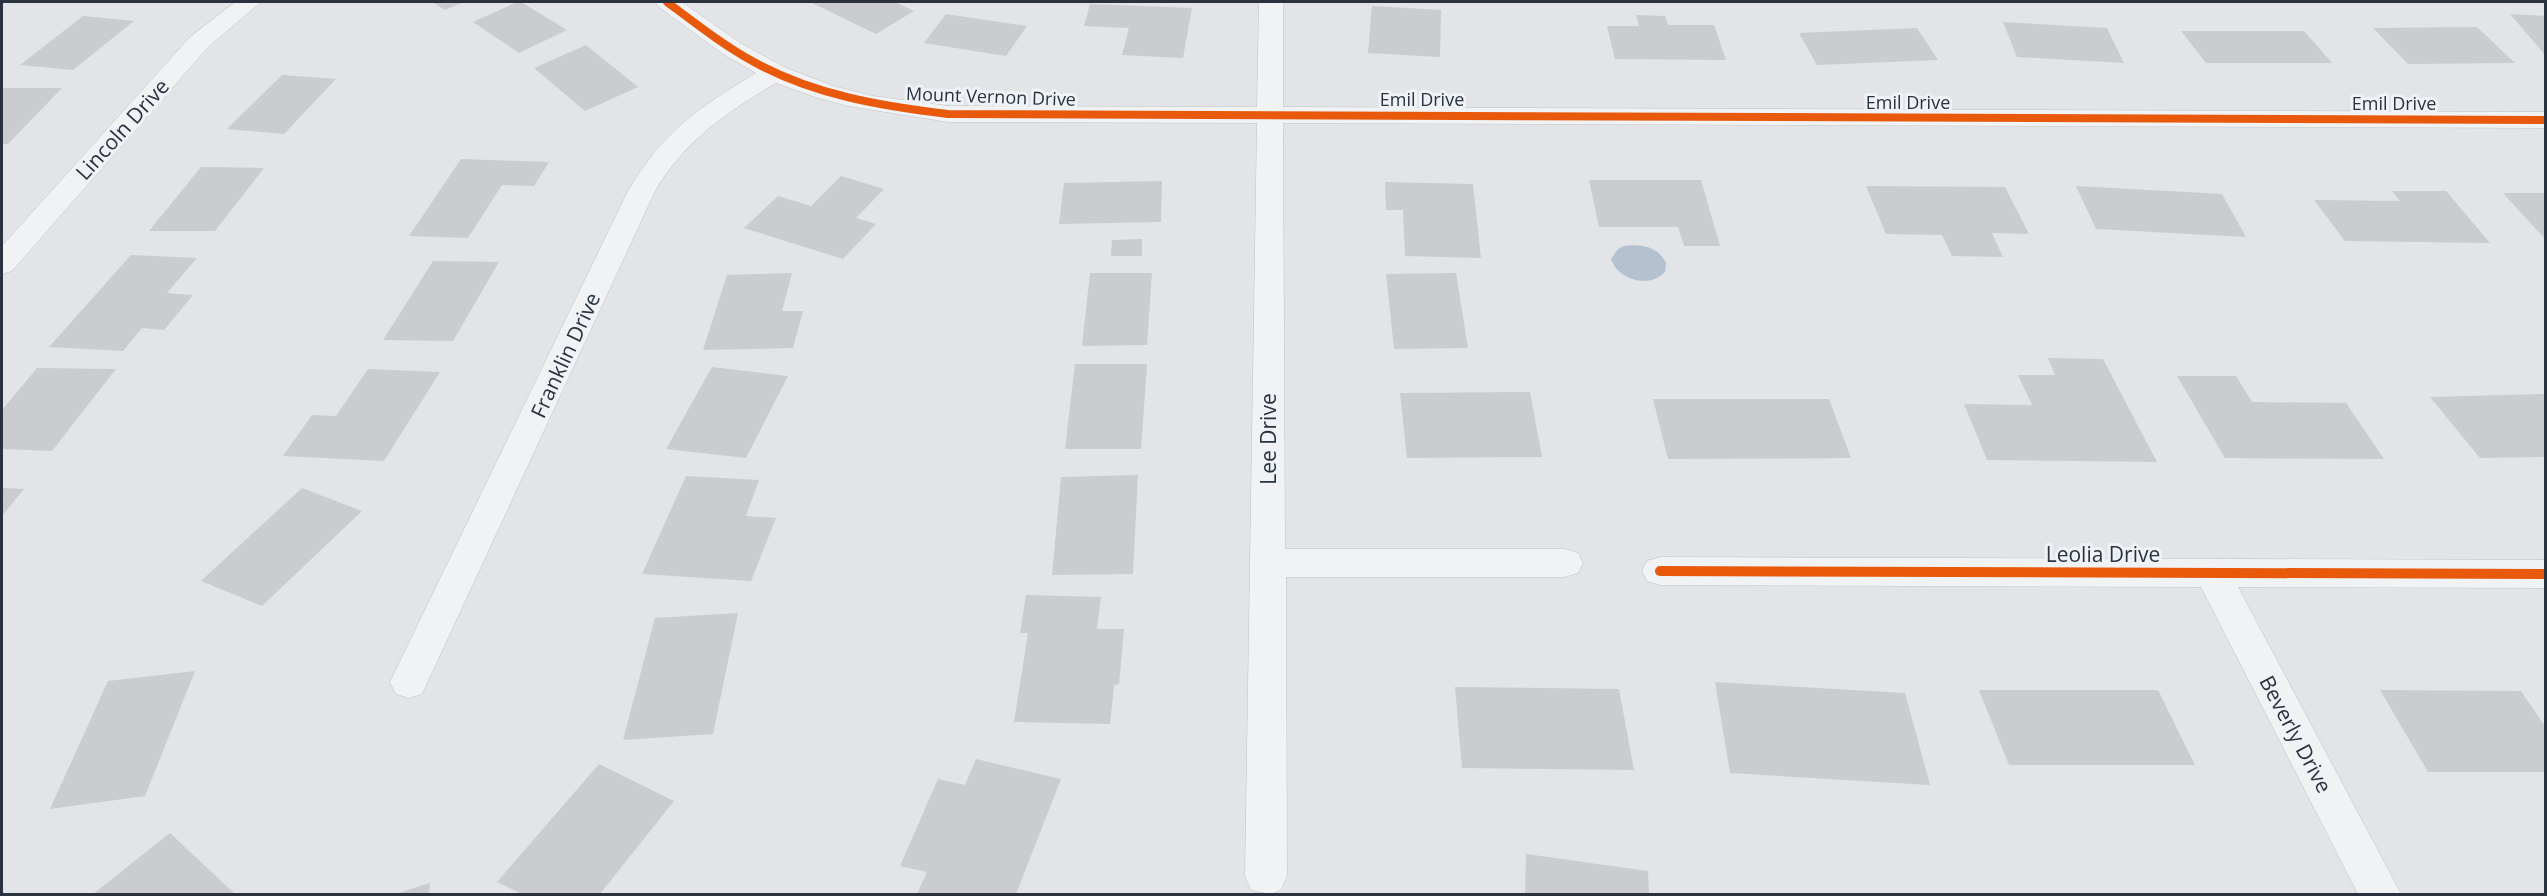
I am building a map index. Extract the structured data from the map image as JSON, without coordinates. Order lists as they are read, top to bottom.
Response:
{
  "streets": {
    "street": [
      "Mount Vernon Drive",
      "Emil Drive",
      "Lincoln Drive",
      "Franklin Drive",
      "Lee Drive",
      "Leolia Drive",
      "Beverly Drive"
    ]
  },
  "crossings": [
    ["Mount Vernon Drive", "Emil Drive"],
    ["Mount Vernon Drive", "Franklin Drive"],
    ["Mount Vernon Drive", "Lee Drive"],
    ["Emil Drive", "Lee Drive"],
    ["Leolia Drive", "Beverly Drive"]
  ]
}
